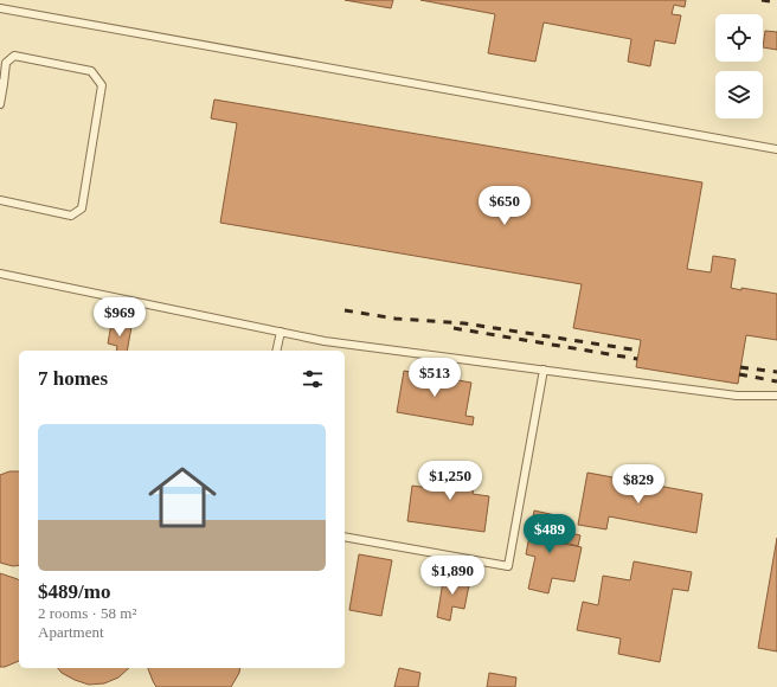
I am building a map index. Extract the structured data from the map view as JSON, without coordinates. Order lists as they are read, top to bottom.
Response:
{
  "page": {
    "price": [
      "$650",
      "$969",
      "$513",
      "$1,250",
      "$829",
      "$489",
      "$1,890"
    ],
    "heading": "7 homes",
    "list": [
      {
        "name": "$489/mo",
        "note": "2 rooms · 58 m² · Apartment"
      }
    ]
  }
}
